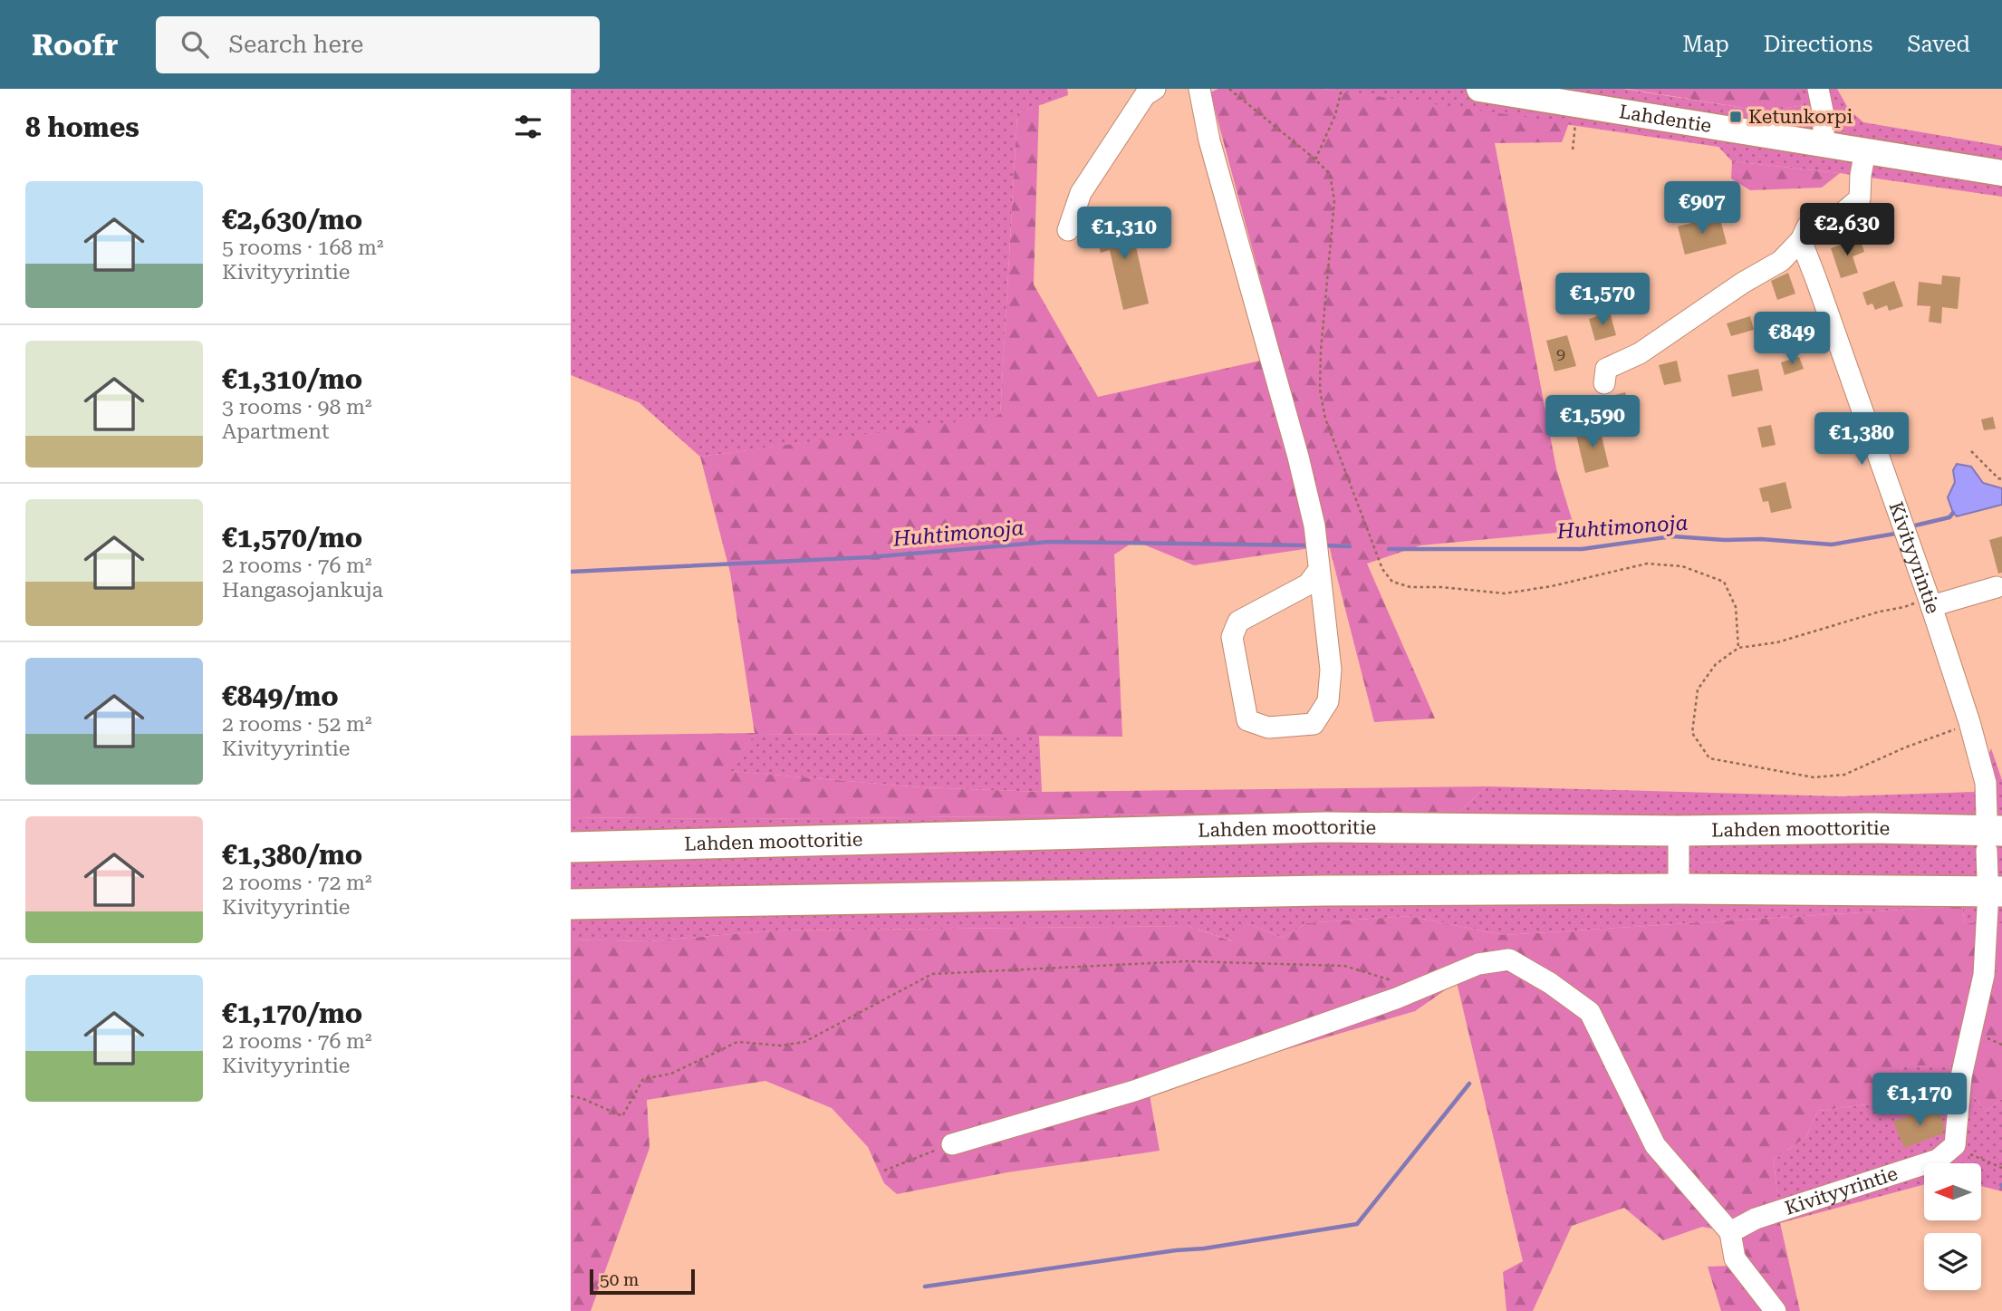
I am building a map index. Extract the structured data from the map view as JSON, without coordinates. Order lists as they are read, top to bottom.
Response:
{
  "streets": {
    "highway": ["Lahden moottoritie"],
    "main road": ["Lahdentie"],
    "street": ["Kivityyrintie"]
  },
  "crossings": [
    ["Kivityyrintie", "Lahden moottoritie"]
  ],
  "water": ["Huhtimonoja"],
  "places": {
    "transit": ["Ketunkorpi"]
  },
  "house_numbers": ["9"],
  "scale_bar": "50 m",
  "north": "left",
  "page": {
    "header": "Roofr",
    "search": "Search here",
    "nav": ["Map", "Directions", "Saved"],
    "heading": "8 homes",
    "list": [
      {
        "name": "€2,630/mo",
        "note": "5 rooms · 168 m² · Kivityyrintie"
      },
      {
        "name": "€1,310/mo",
        "note": "3 rooms · 98 m² · Apartment"
      },
      {
        "name": "€1,570/mo",
        "note": "2 rooms · 76 m² · Hangasojankuja"
      },
      {
        "name": "€849/mo",
        "note": "2 rooms · 52 m² · Kivityyrintie"
      },
      {
        "name": "€1,380/mo",
        "note": "2 rooms · 72 m² · Kivityyrintie"
      },
      {
        "name": "€1,170/mo",
        "note": "2 rooms · 76 m² · Kivityyrintie"
      }
    ],
    "price": [
      "€907",
      "€2,630",
      "€1,310",
      "€1,570",
      "€849",
      "€1,590",
      "€1,380",
      "€1,170"
    ],
    "scale": "50 m"
  }
}
